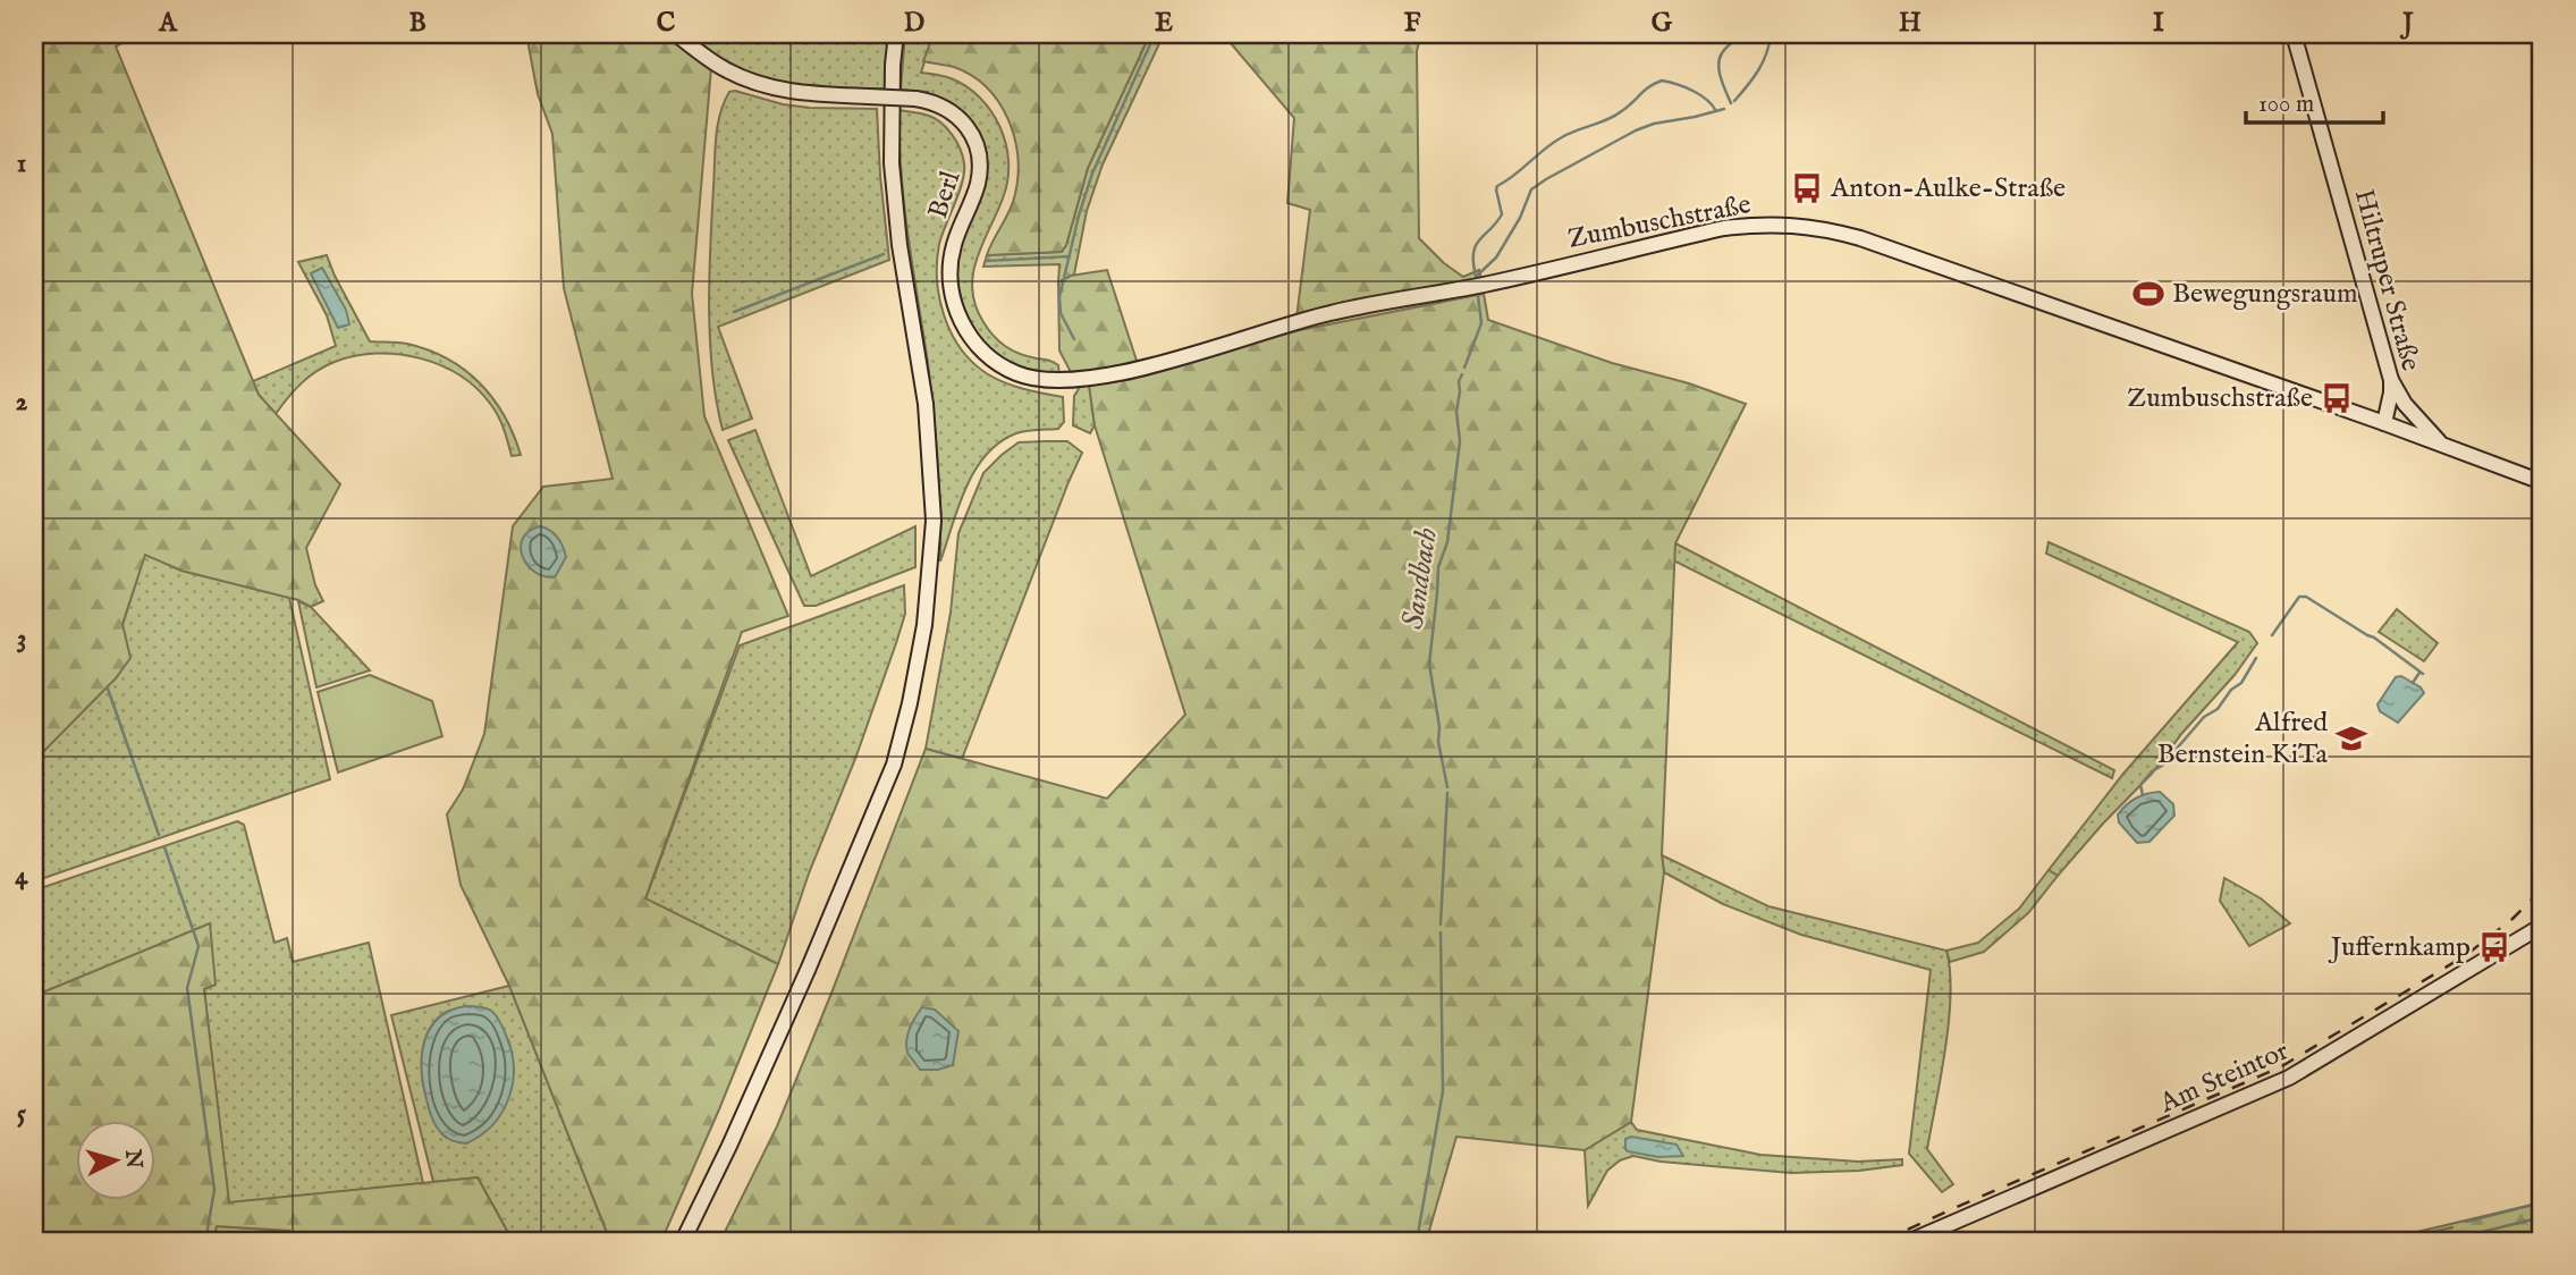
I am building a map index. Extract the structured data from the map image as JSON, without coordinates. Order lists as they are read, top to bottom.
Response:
{
  "streets": {
    "street": [
      "Berl",
      "Zumbuschstraße",
      "Hiltruper Straße",
      "Am Steintor"
    ]
  },
  "crossings": [
    ["Berl", "Zumbuschstraße"],
    ["Zumbuschstraße", "Hiltruper Straße"]
  ],
  "water": ["Sandbach"],
  "places": {
    "bus stop": ["Anton-Aulke-Straße", "Zumbuschstraße", "Juffernkamp"],
    "sports": ["Bewegungsraum"],
    "school or university": ["Alfred Bernstein KiTa"]
  },
  "scale_bar": "100 m",
  "north": "right",
  "grid": {
    "columns": [
      "A",
      "B",
      "C",
      "D",
      "E",
      "F",
      "G",
      "H",
      "I",
      "J"
    ],
    "rows": [
      "1",
      "2",
      "3",
      "4",
      "5"
    ]
  }
}
